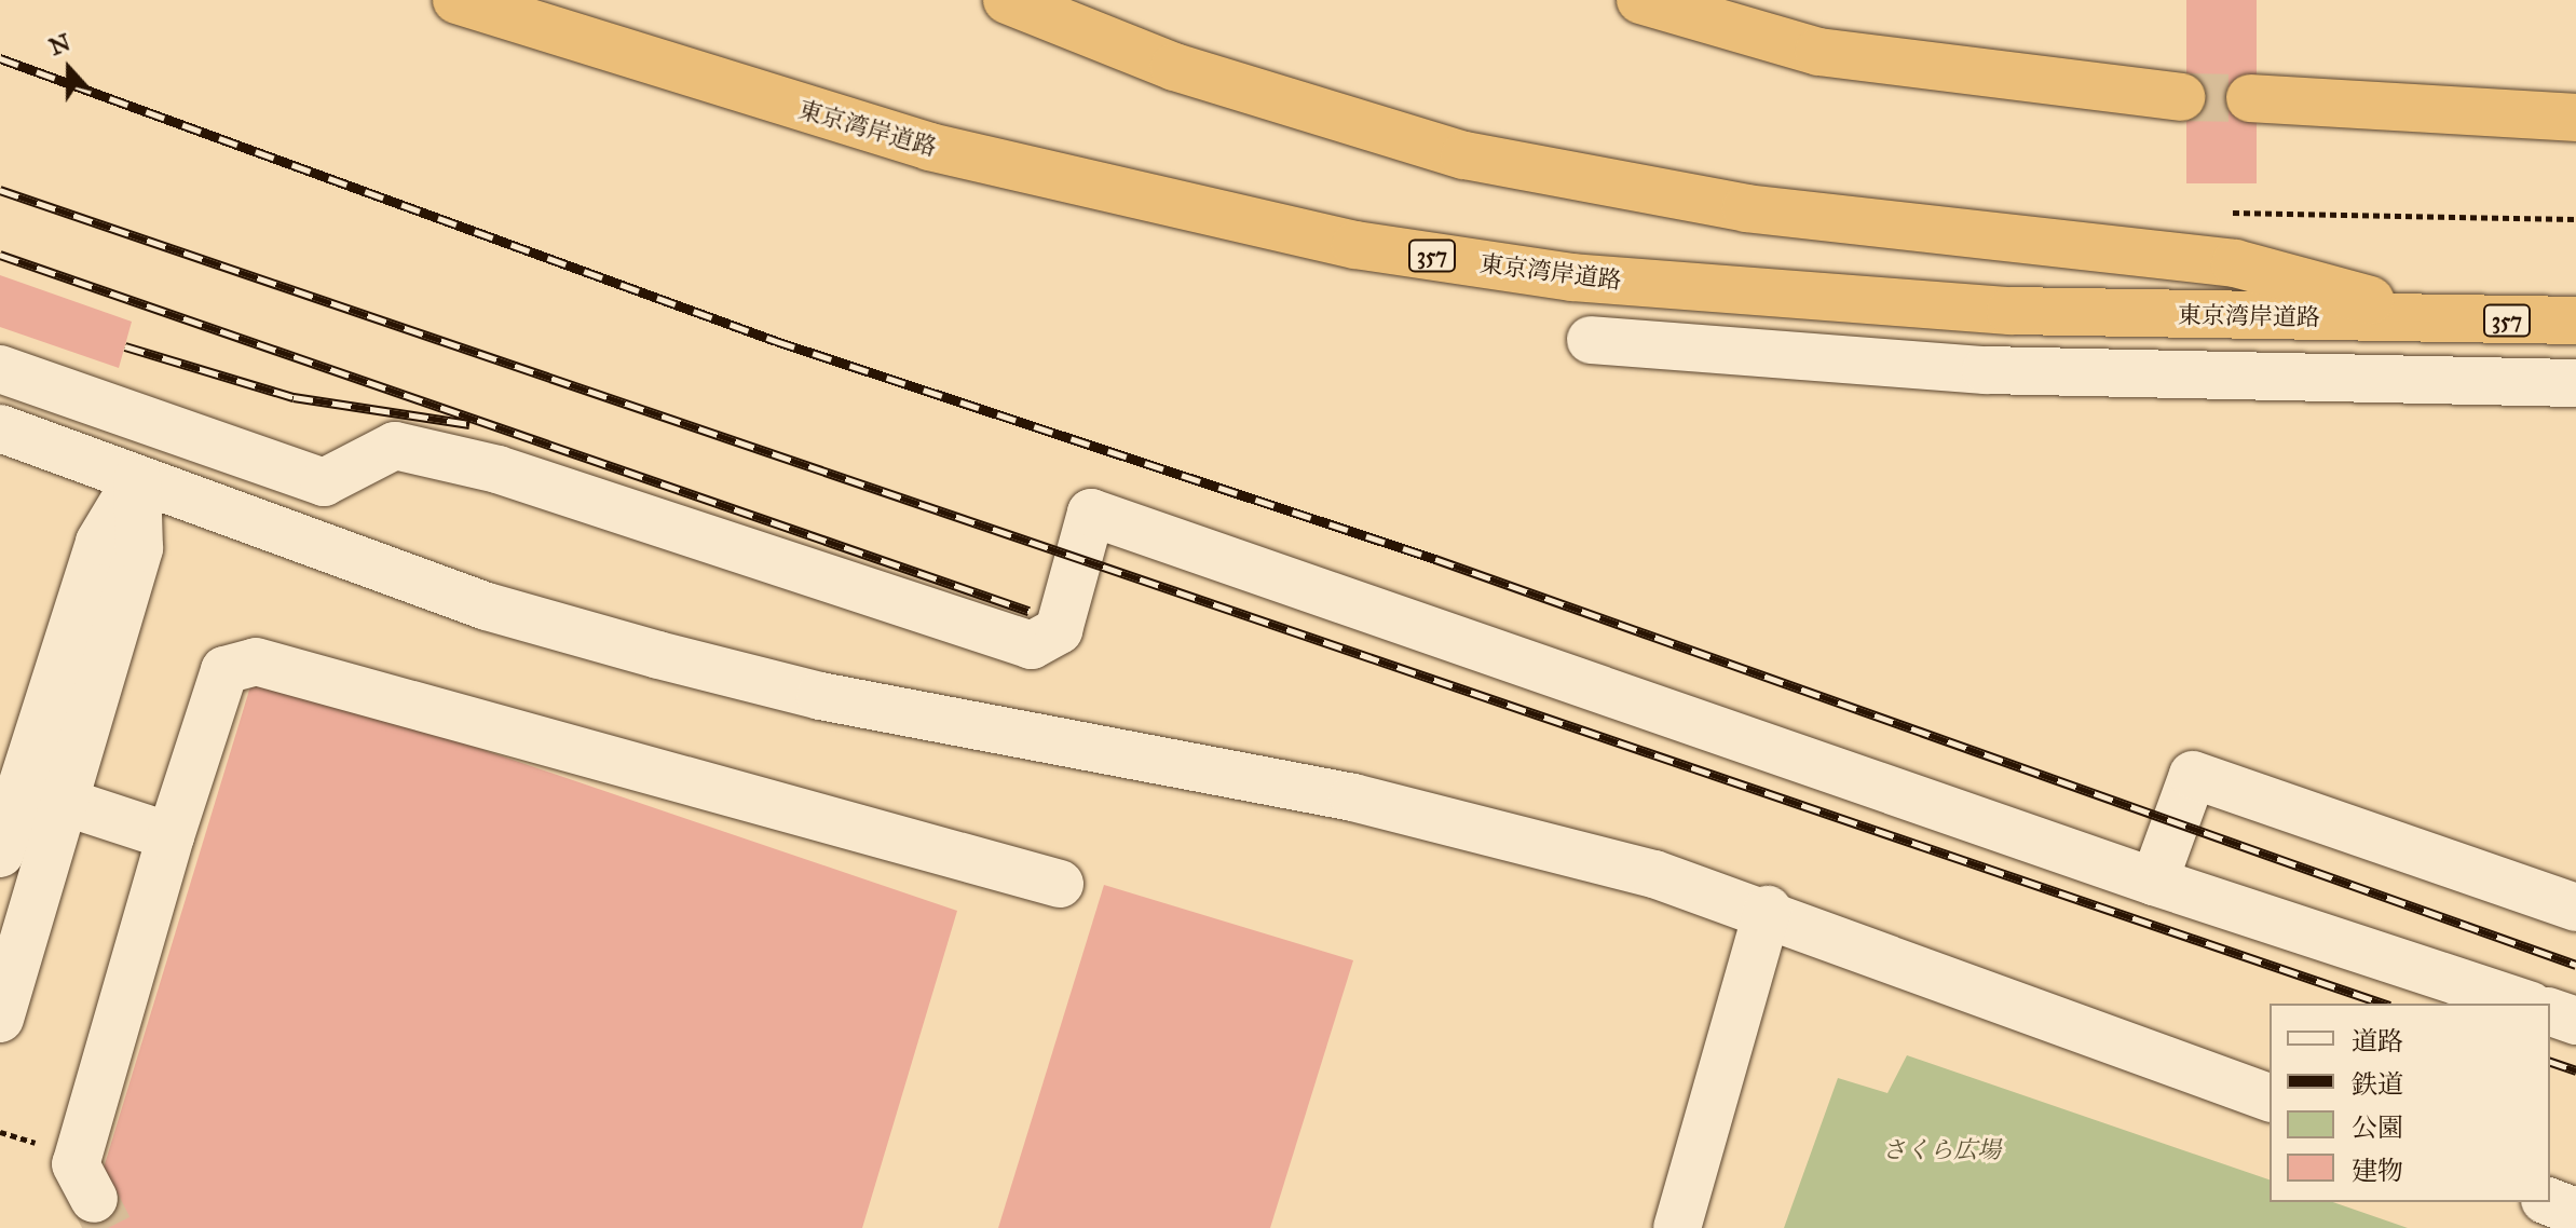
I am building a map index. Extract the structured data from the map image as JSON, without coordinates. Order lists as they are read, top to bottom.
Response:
{
  "streets": {
    "highway": ["東京湾岸道路", "357"]
  },
  "parks": ["さくら広場"],
  "legend": [
    "道路",
    "鉄道",
    "公園",
    "建物"
  ],
  "north": "top"
}
